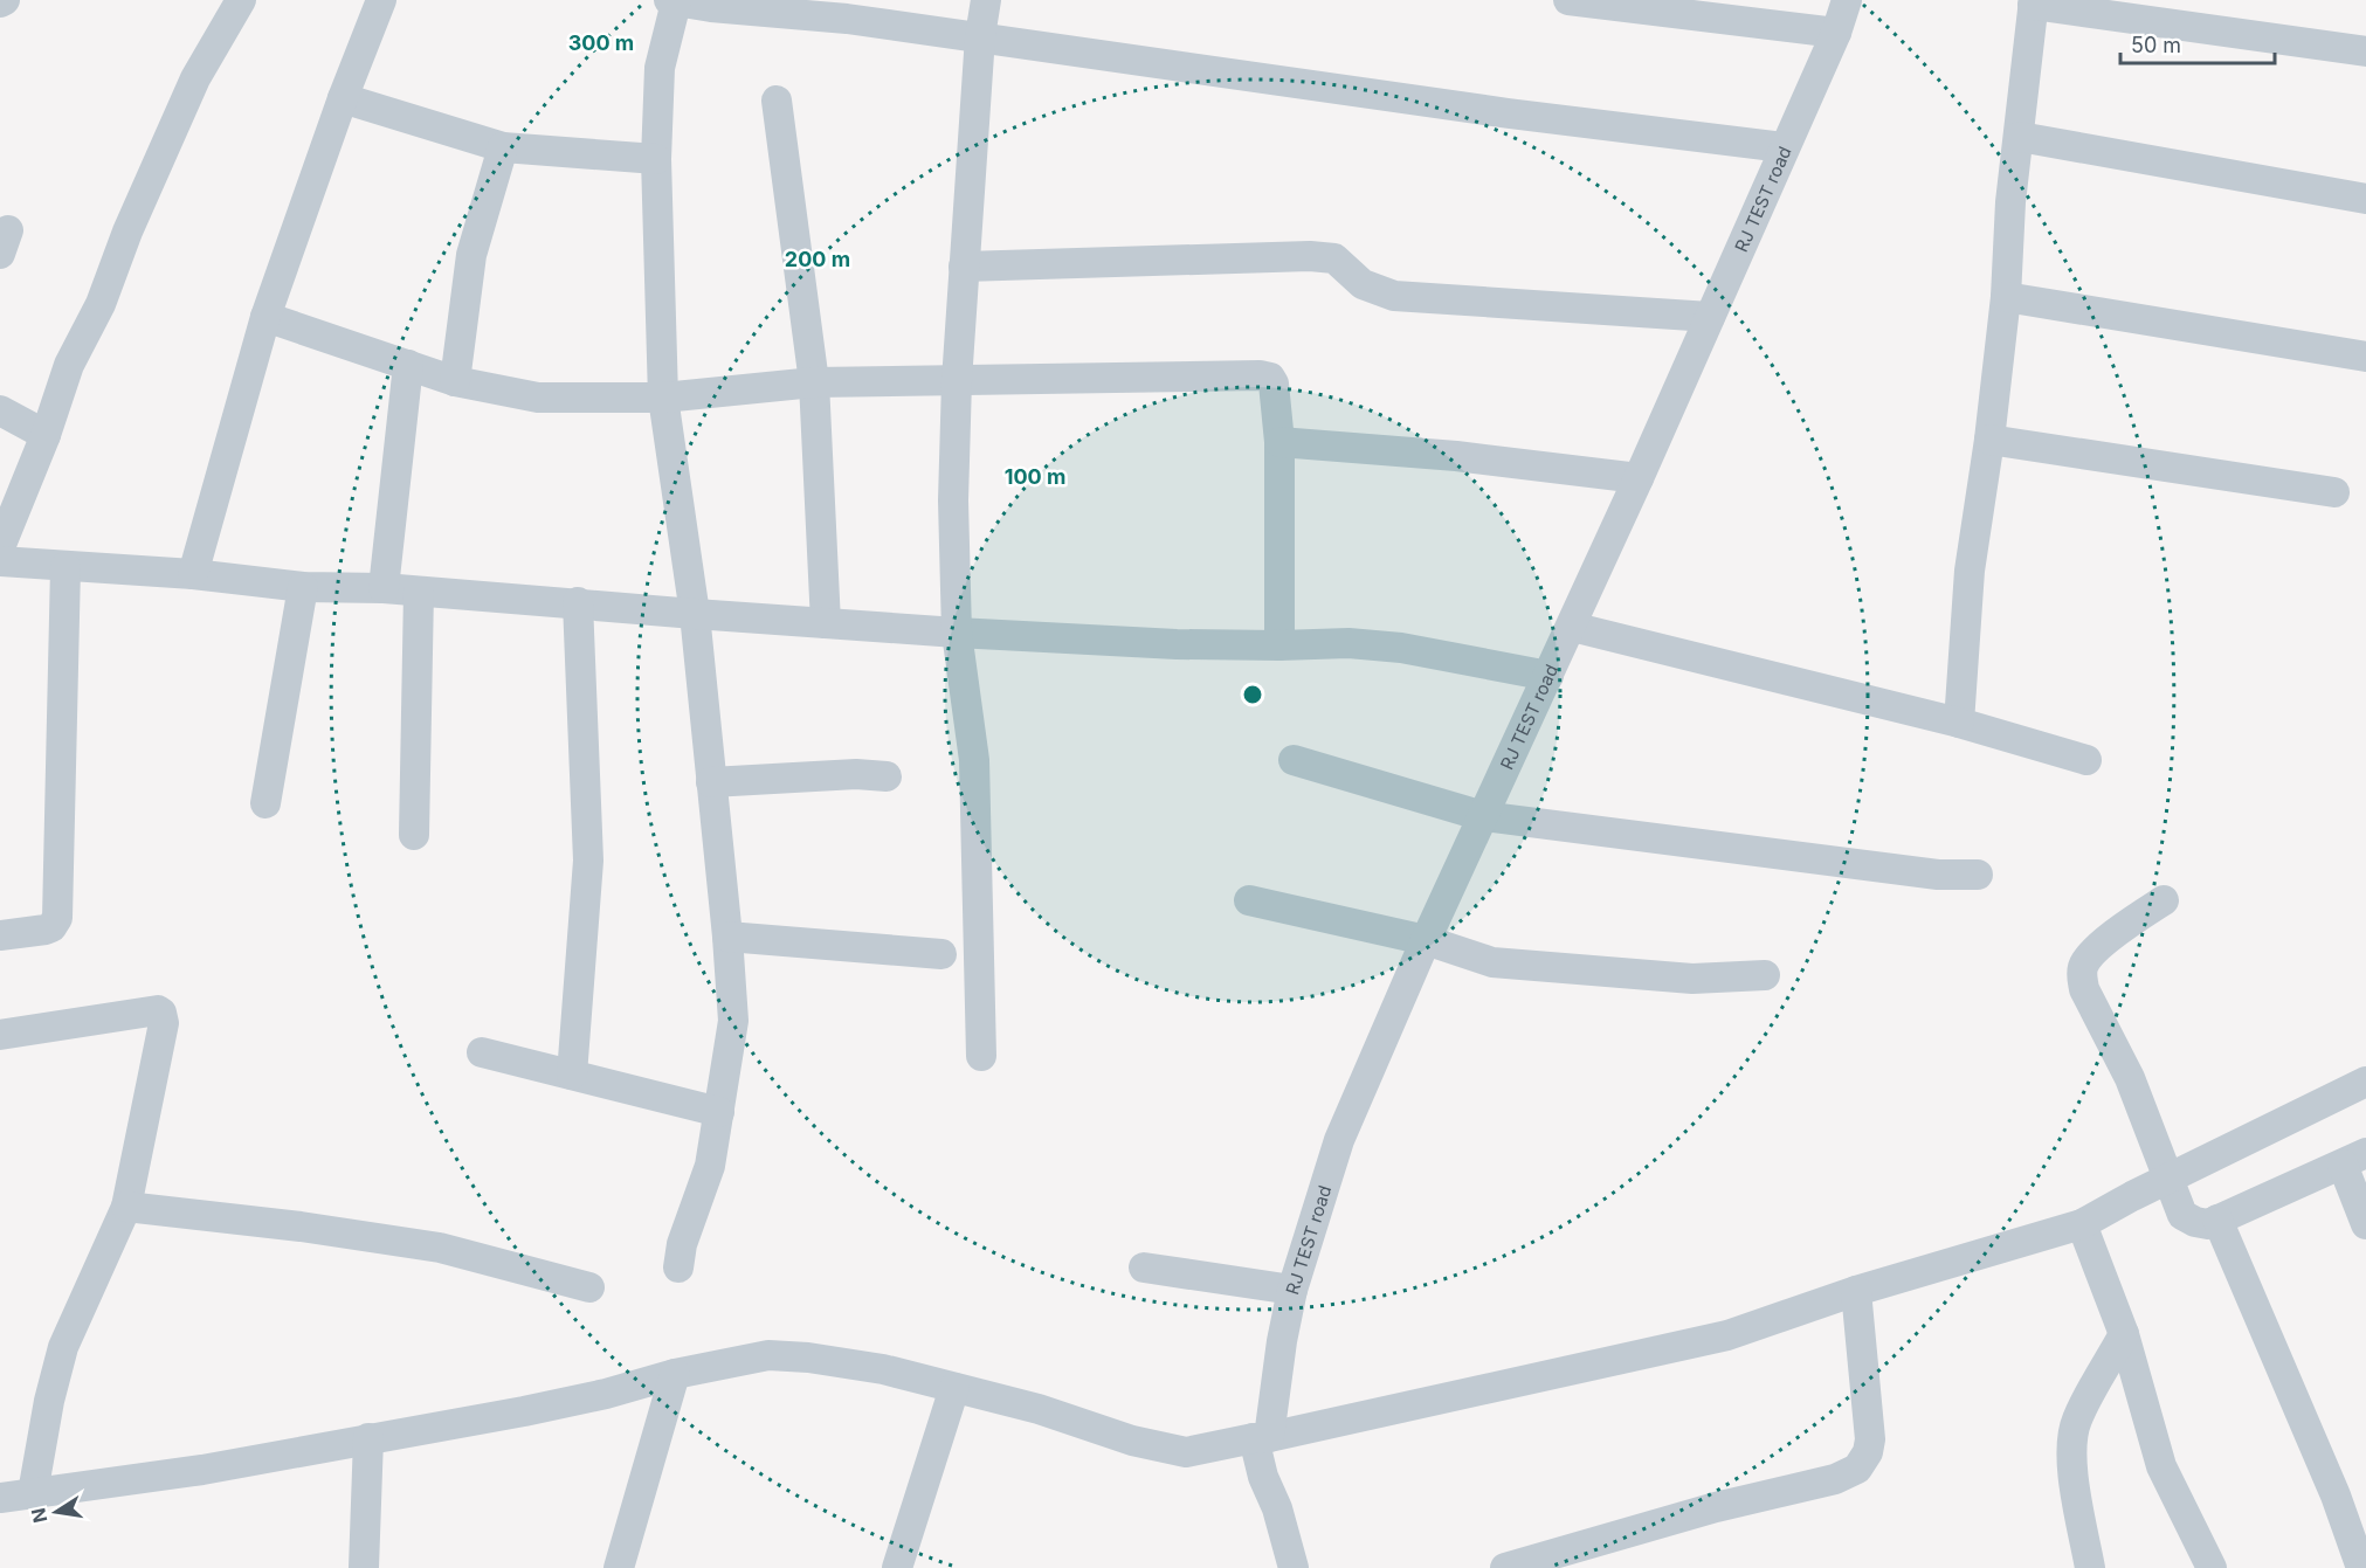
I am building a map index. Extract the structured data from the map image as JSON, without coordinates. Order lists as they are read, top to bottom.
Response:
{
  "streets": {
    "street": ["RJ TEST road"]
  },
  "scale_bar": "50 m",
  "north": "left",
  "rings": ["300 m", "200 m", "100 m"]
}
